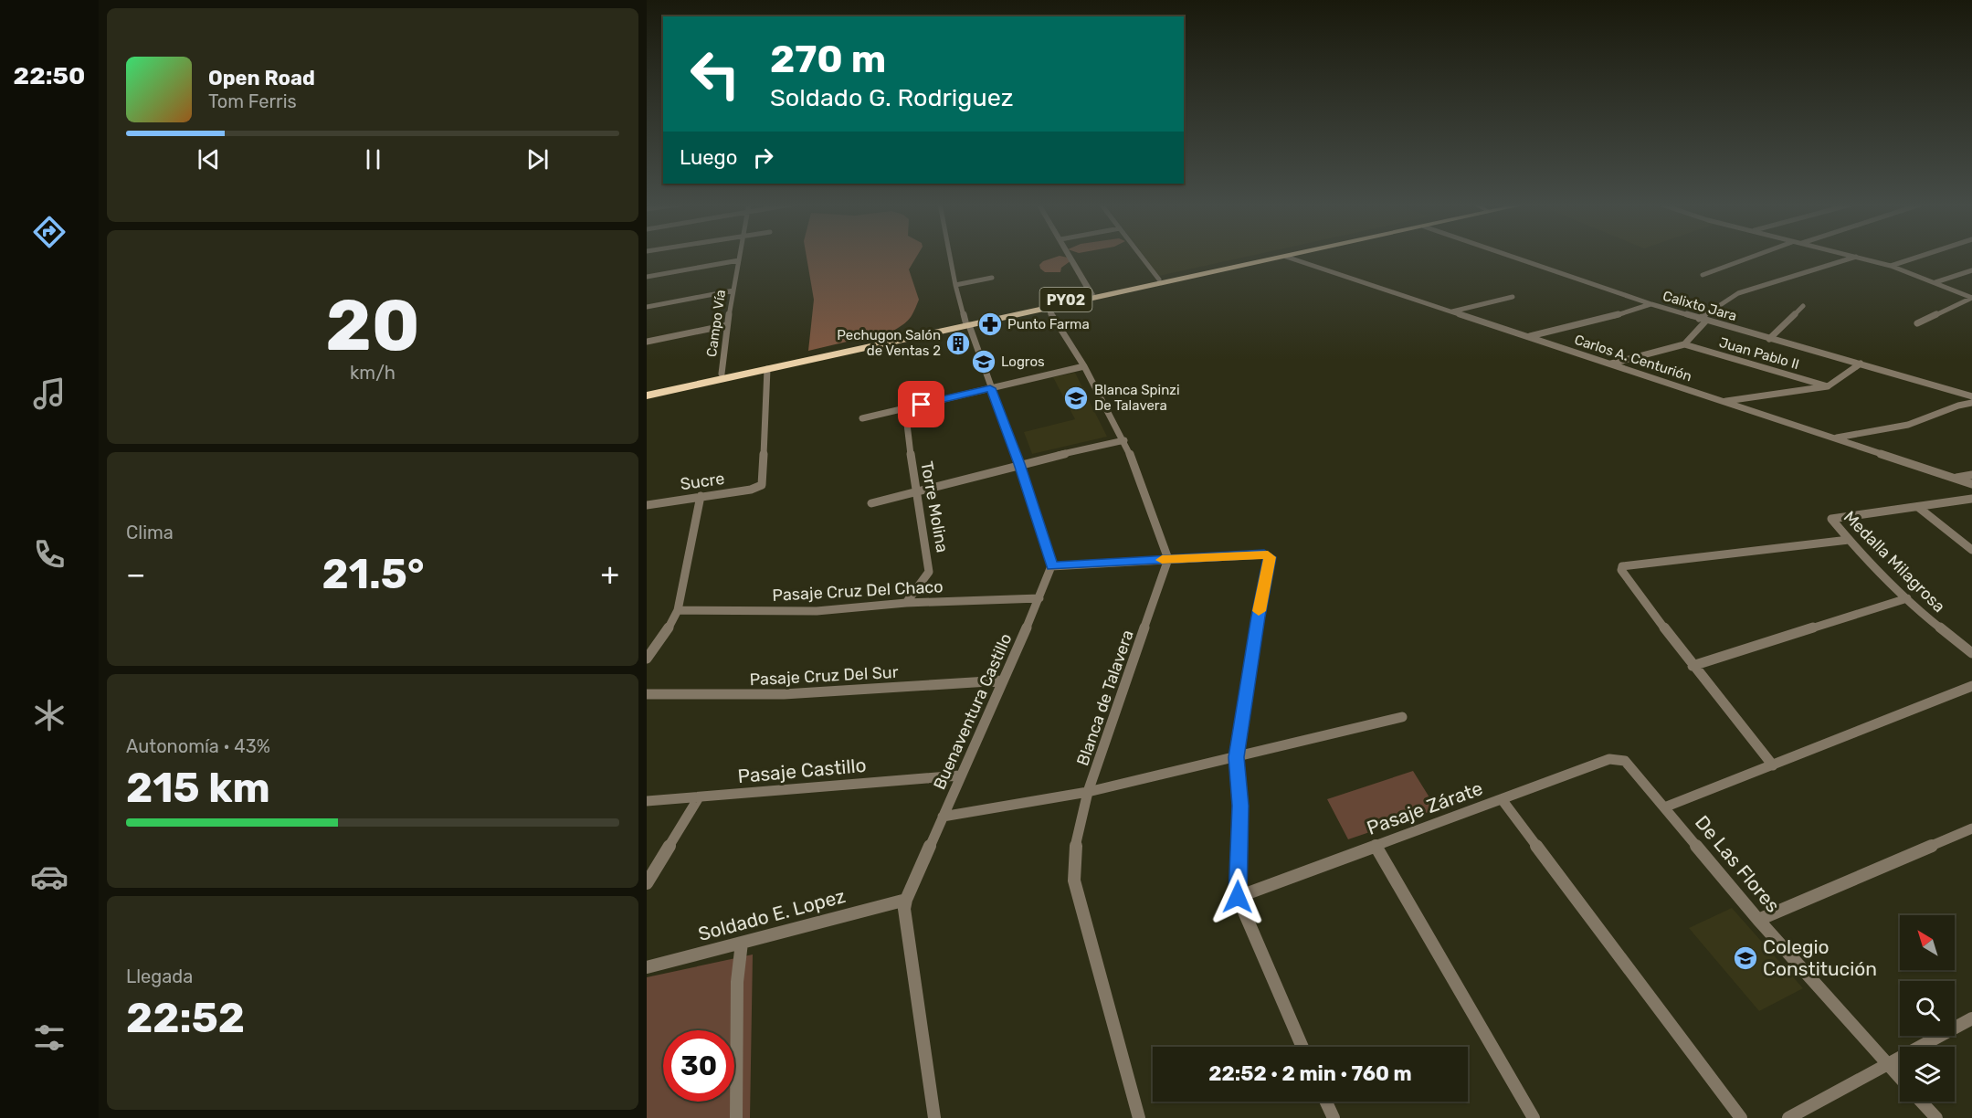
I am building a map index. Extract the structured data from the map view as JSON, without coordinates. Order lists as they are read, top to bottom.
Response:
{
  "streets": {
    "highway": ["PY02"],
    "street": [
      "Calixto Jara",
      "Campo Vía",
      "Juan Pablo II",
      "Carlos A. Centurión",
      "Sucre",
      "Torre Molina",
      "Medalla Milagrosa",
      "Pasaje Cruz Del Chaco",
      "Pasaje Cruz Del Sur",
      "Blanca de Talavera",
      "Buenaventura Castillo",
      "Pasaje Castillo",
      "Pasaje Zárate",
      "De Las Flores",
      "Soldado E. Lopez"
    ]
  },
  "crossings": [
    ["PY02", "Campo Vía"],
    ["PY02", "Carlos A. Centurión"],
    ["PY02", "Sucre"],
    ["Torre Molina", "Pasaje Cruz Del Chaco"],
    ["Pasaje Cruz Del Chaco", "Buenaventura Castillo"],
    ["Pasaje Cruz Del Sur", "Buenaventura Castillo"],
    ["Buenaventura Castillo", "Pasaje Castillo"],
    ["Buenaventura Castillo", "Soldado E. Lopez"],
    ["Pasaje Zárate", "De Las Flores"]
  ],
  "places": {
    "pharmacy": ["Punto Farma"],
    "building": ["Pechugon Salón de Ventas 2"],
    "school or university": ["Logros", "Blanca Spinzi De Talavera", "Colegio Constitución"]
  },
  "north": "top left",
  "page": {
    "tabs": "22:50",
    "turn": ["270 m", "Soldado G. Rodriguez"],
    "song": ["Open Road", "Tom Ferris"],
    "then": "Luego",
    "tile": [
      ["20", "km/h"],
      "Clima",
      ["Autonomía · 43%", "215 km"],
      ["Llegada", "22:52"]
    ],
    "heat": ["−", "21.5°", "+"],
    "limit": "30",
    "trip": "22:52 · 2 min · 760 m"
  }
}
